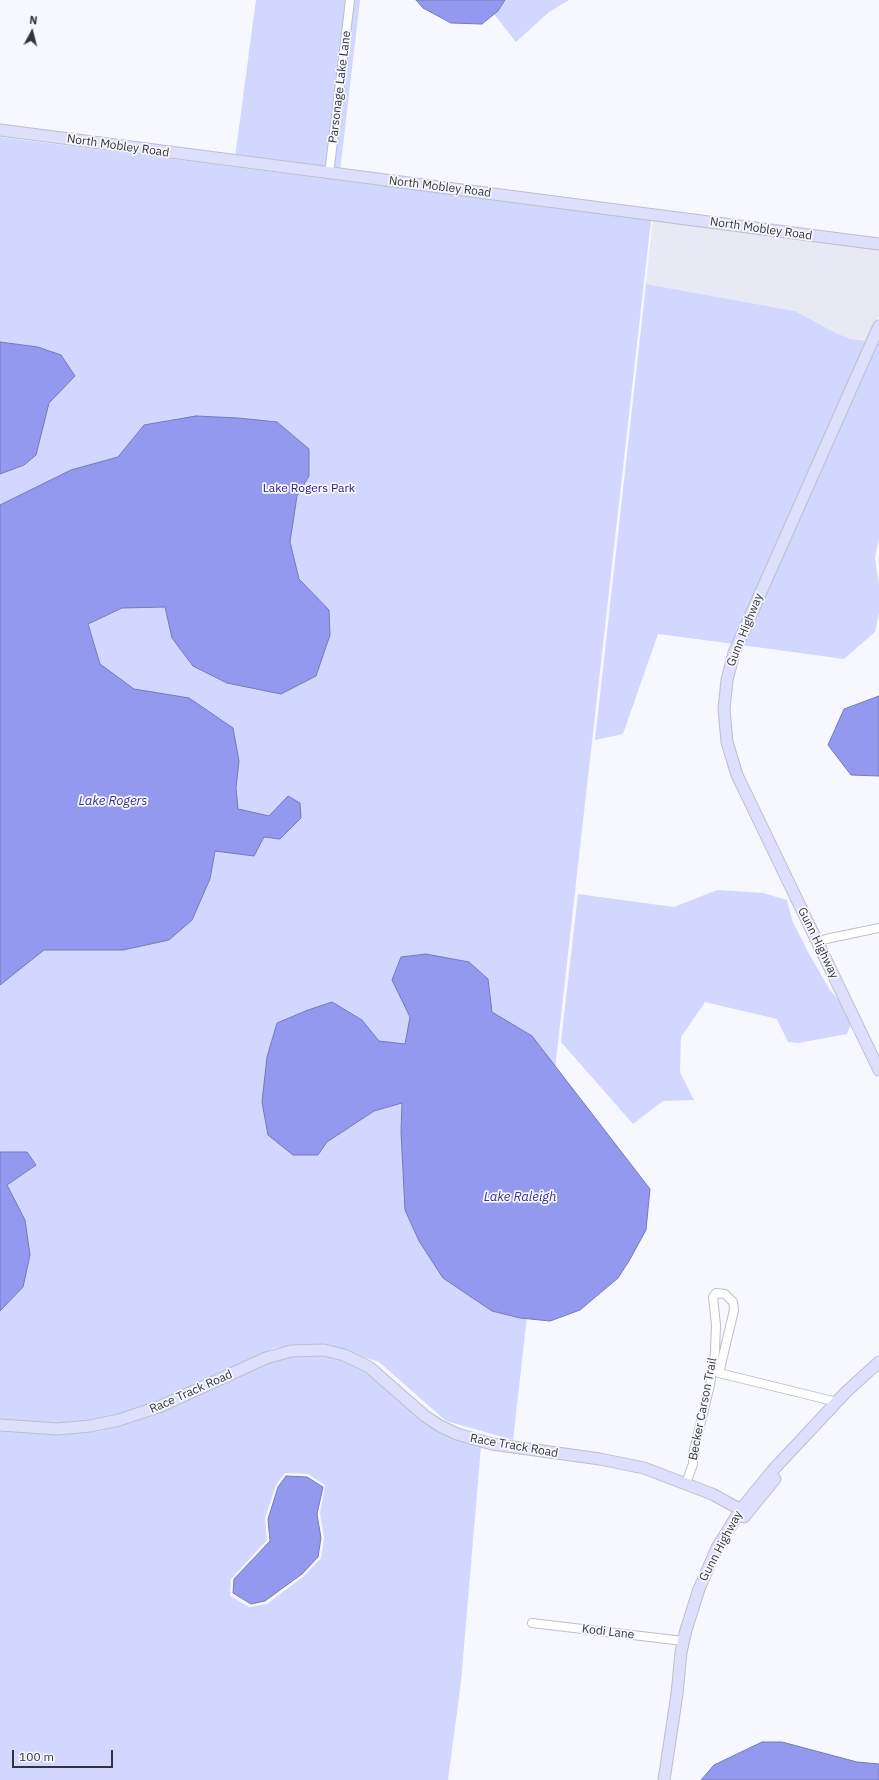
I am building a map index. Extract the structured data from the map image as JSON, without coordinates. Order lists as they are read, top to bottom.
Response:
{
  "streets": {
    "main road": ["North Mobley Road", "Gunn Highway", "Race Track Road"],
    "street": ["Parsonage Lake Lane", "Becker Carson Trail", "Kodi Lane"]
  },
  "crossings": [
    ["Parsonage Lake Lane", "North Mobley Road"],
    ["Gunn Highway", "Race Track Road"],
    ["Gunn Highway", "Becker Carson Trail"],
    ["Gunn Highway", "Kodi Lane"],
    ["Race Track Road", "Becker Carson Trail"]
  ],
  "water": ["Lake Rogers", "Lake Raleigh"],
  "parks": ["Lake Rogers Park"],
  "scale_bar": "100 m",
  "north": "top"
}
